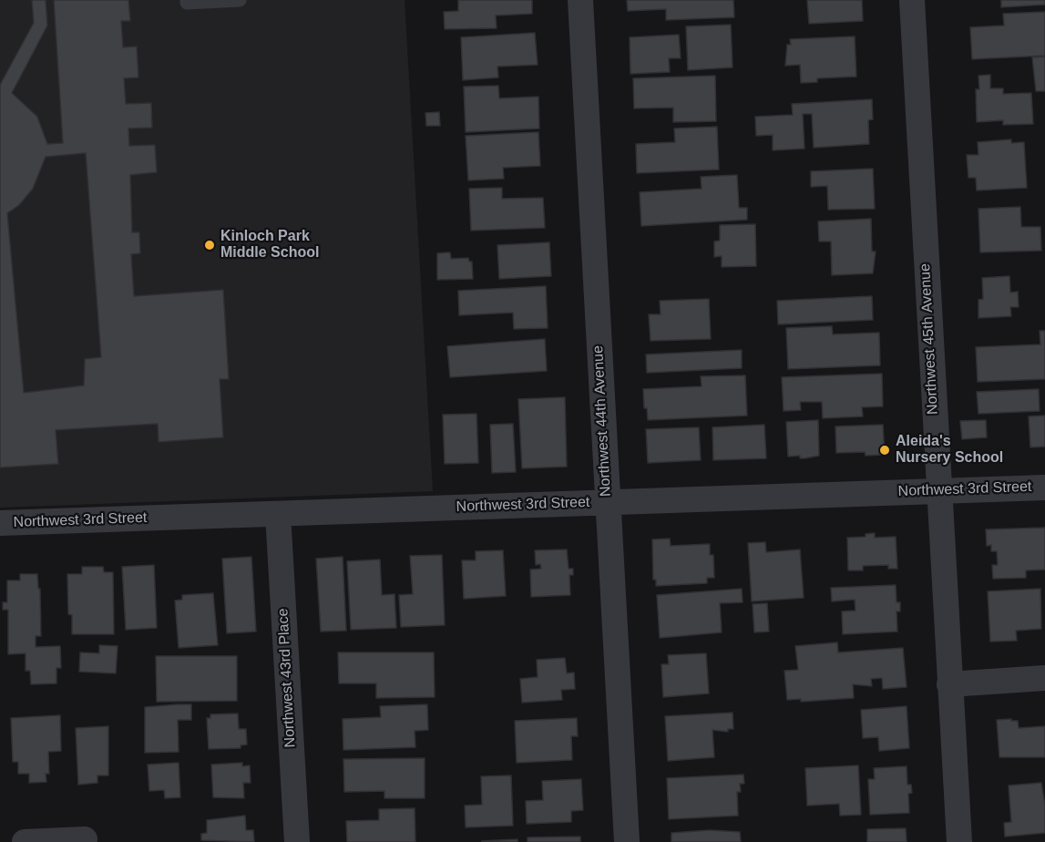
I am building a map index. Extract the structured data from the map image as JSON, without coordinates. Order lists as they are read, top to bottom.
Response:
{
  "streets": {
    "street": [
      "Northwest 45th Avenue",
      "Northwest 44th Avenue",
      "Northwest 3rd Street",
      "Northwest 43rd Place"
    ]
  },
  "crossings": [
    ["Northwest 45th Avenue", "Northwest 3rd Street"],
    ["Northwest 44th Avenue", "Northwest 3rd Street"],
    ["Northwest 3rd Street", "Northwest 43rd Place"]
  ],
  "places": ["Kinloch Park Middle School", "Aleida's Nursery School"]
}
